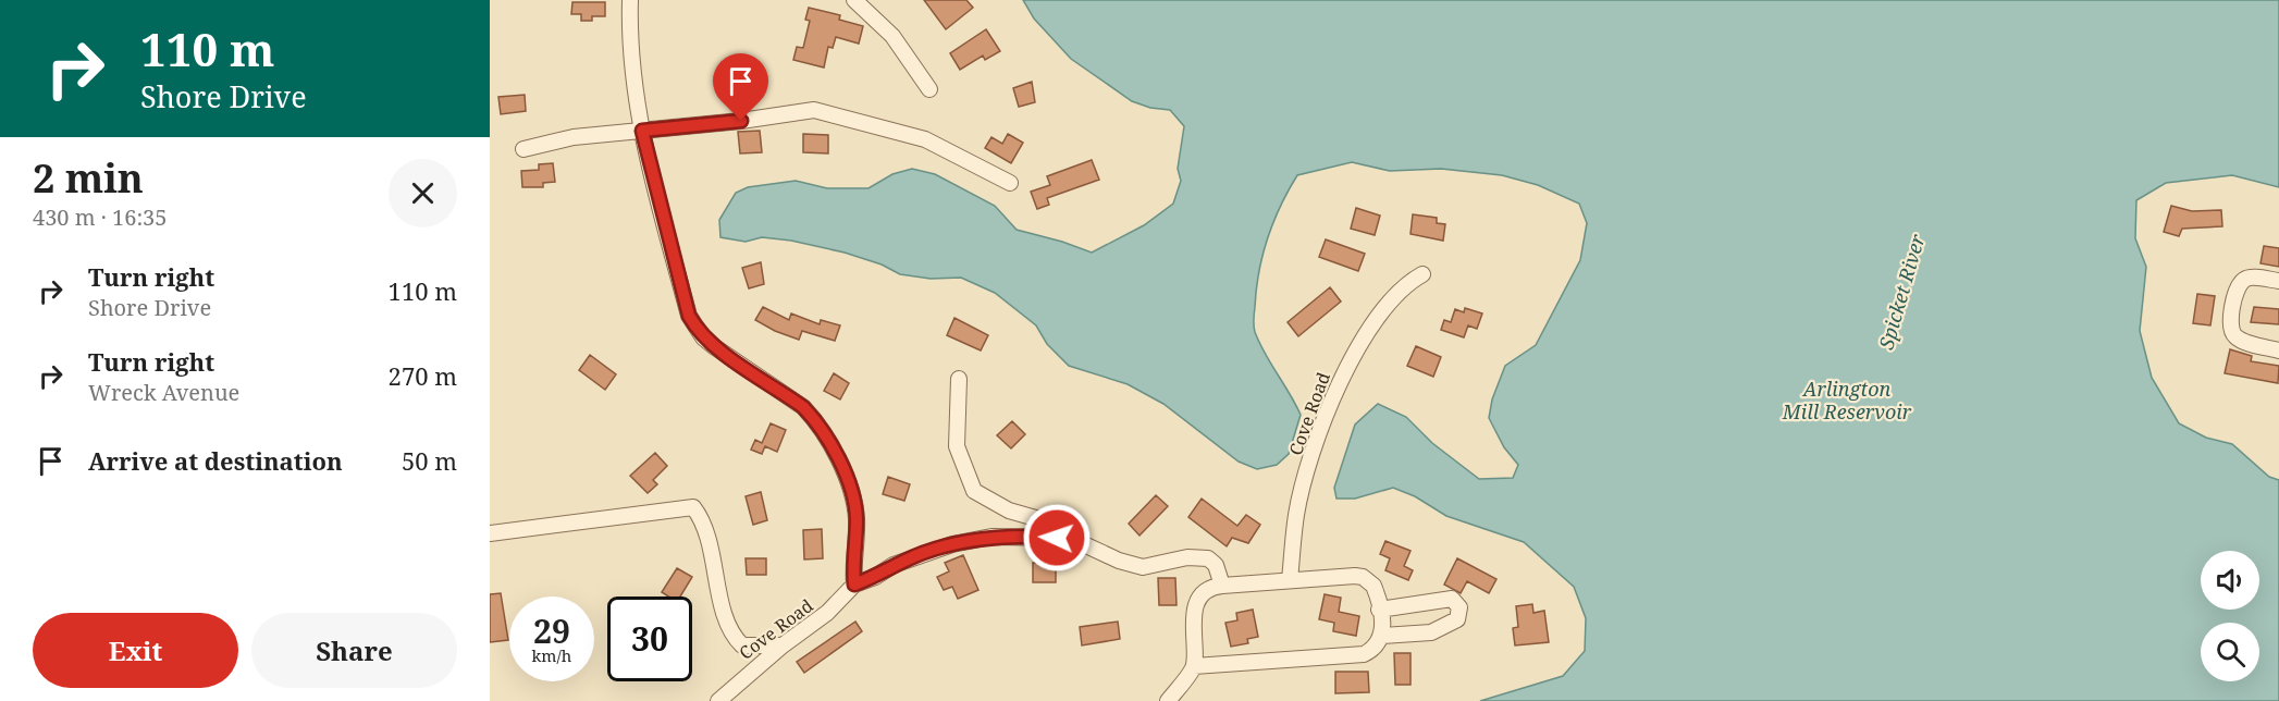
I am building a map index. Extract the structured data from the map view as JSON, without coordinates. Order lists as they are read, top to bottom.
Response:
{
  "streets": {
    "street": ["Cove Road"]
  },
  "water": ["Spicket River", "Arlington Mill Reservoir"],
  "page": {
    "turn": ["110 m", "Shore Drive"],
    "heading": ["2 min", "430 m · 16:35"],
    "list": [
      {
        "name": "Turn right",
        "note": "Shore Drive",
        "value": "110 m"
      },
      {
        "name": "Turn right",
        "note": "Wreck Avenue",
        "value": "270 m"
      },
      {
        "name": "Arrive at destination",
        "value": "50 m"
      }
    ],
    "speed": "29 km/h",
    "limit": "30",
    "buttons": ["Exit", "Share"]
  }
}
